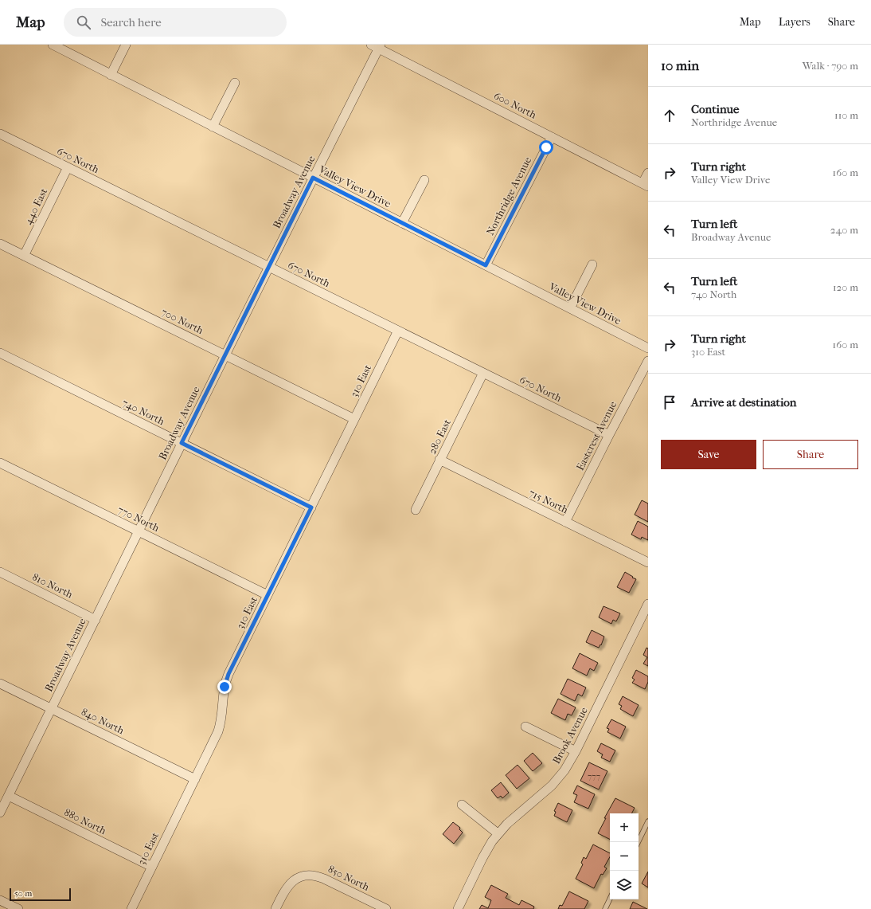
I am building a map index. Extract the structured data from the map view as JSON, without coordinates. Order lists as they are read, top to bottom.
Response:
{
  "streets": {
    "street": [
      "600 North",
      "670 North",
      "Valley View Drive",
      "Broadway Avenue",
      "Northridge Avenue",
      "440 East",
      "700 North",
      "310 East",
      "740 North",
      "Eastcrest Avenue",
      "280 East",
      "715 North",
      "770 North",
      "810 North",
      "840 North",
      "Brook Avenue",
      "880 North",
      "850 North"
    ]
  },
  "crossings": [
    ["600 North", "Broadway Avenue"],
    ["600 North", "Northridge Avenue"],
    ["670 North", "Broadway Avenue"],
    ["670 North", "440 East"],
    ["670 North", "310 East"],
    ["670 North", "Eastcrest Avenue"],
    ["670 North", "280 East"],
    ["Valley View Drive", "Broadway Avenue"],
    ["Valley View Drive", "Northridge Avenue"],
    ["Broadway Avenue", "700 North"],
    ["Broadway Avenue", "740 North"],
    ["Broadway Avenue", "770 North"],
    ["Broadway Avenue", "810 North"],
    ["Broadway Avenue", "840 North"],
    ["Broadway Avenue", "880 North"],
    ["440 East", "700 North"],
    ["700 North", "310 East"],
    ["310 East", "740 North"],
    ["310 East", "770 North"],
    ["310 East", "840 North"],
    ["310 East", "880 North"],
    ["Eastcrest Avenue", "715 North"],
    ["280 East", "715 North"]
  ],
  "house_numbers": ["777"],
  "scale_bar": "50 m",
  "page": {
    "header": "Map",
    "search": "Search here",
    "nav": ["Map", "Layers", "Share"],
    "heading": ["10 min", "Walk · 790 m"],
    "list": [
      ["Continue", "Northridge Avenue", "110 m"],
      ["Turn right", "Valley View Drive", "160 m"],
      ["Turn left", "Broadway Avenue", "240 m"],
      ["Turn left", "740 North", "120 m"],
      ["Turn right", "310 East", "160 m"],
      "Arrive at destination"
    ],
    "buttons": ["Save", "Share"],
    "map_buttons": ["+", "−"],
    "scale": "50 m"
  }
}
